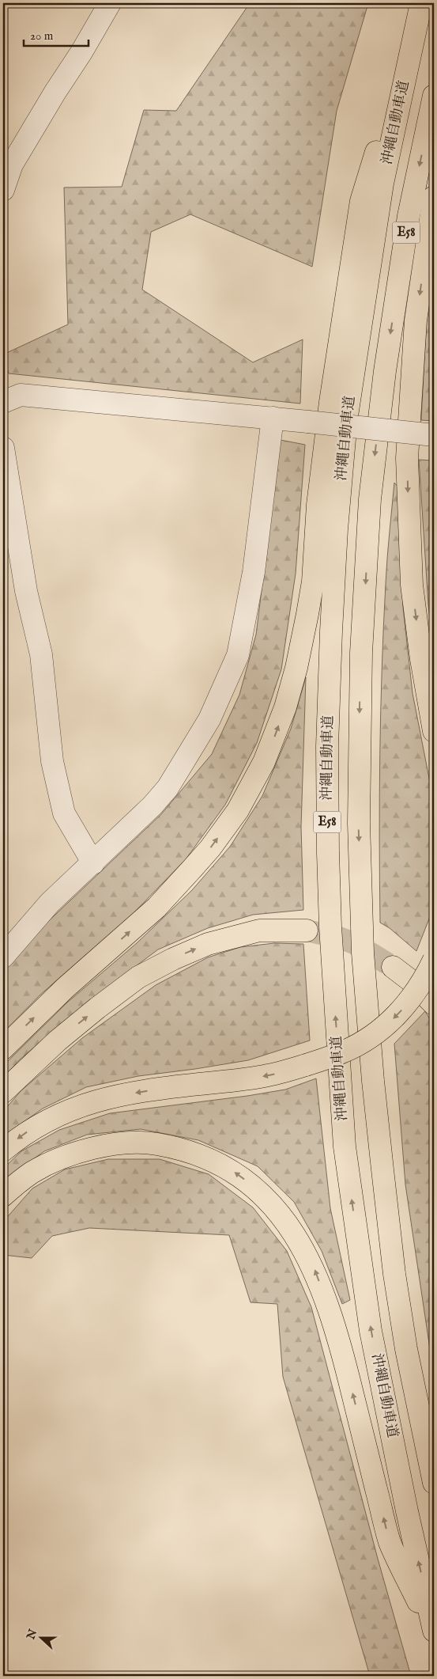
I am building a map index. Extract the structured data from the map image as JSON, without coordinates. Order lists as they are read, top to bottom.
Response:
{
  "streets": {
    "highway": ["沖縄自動車道", "E58"]
  },
  "scale_bar": "20 m",
  "north": "left"
}
